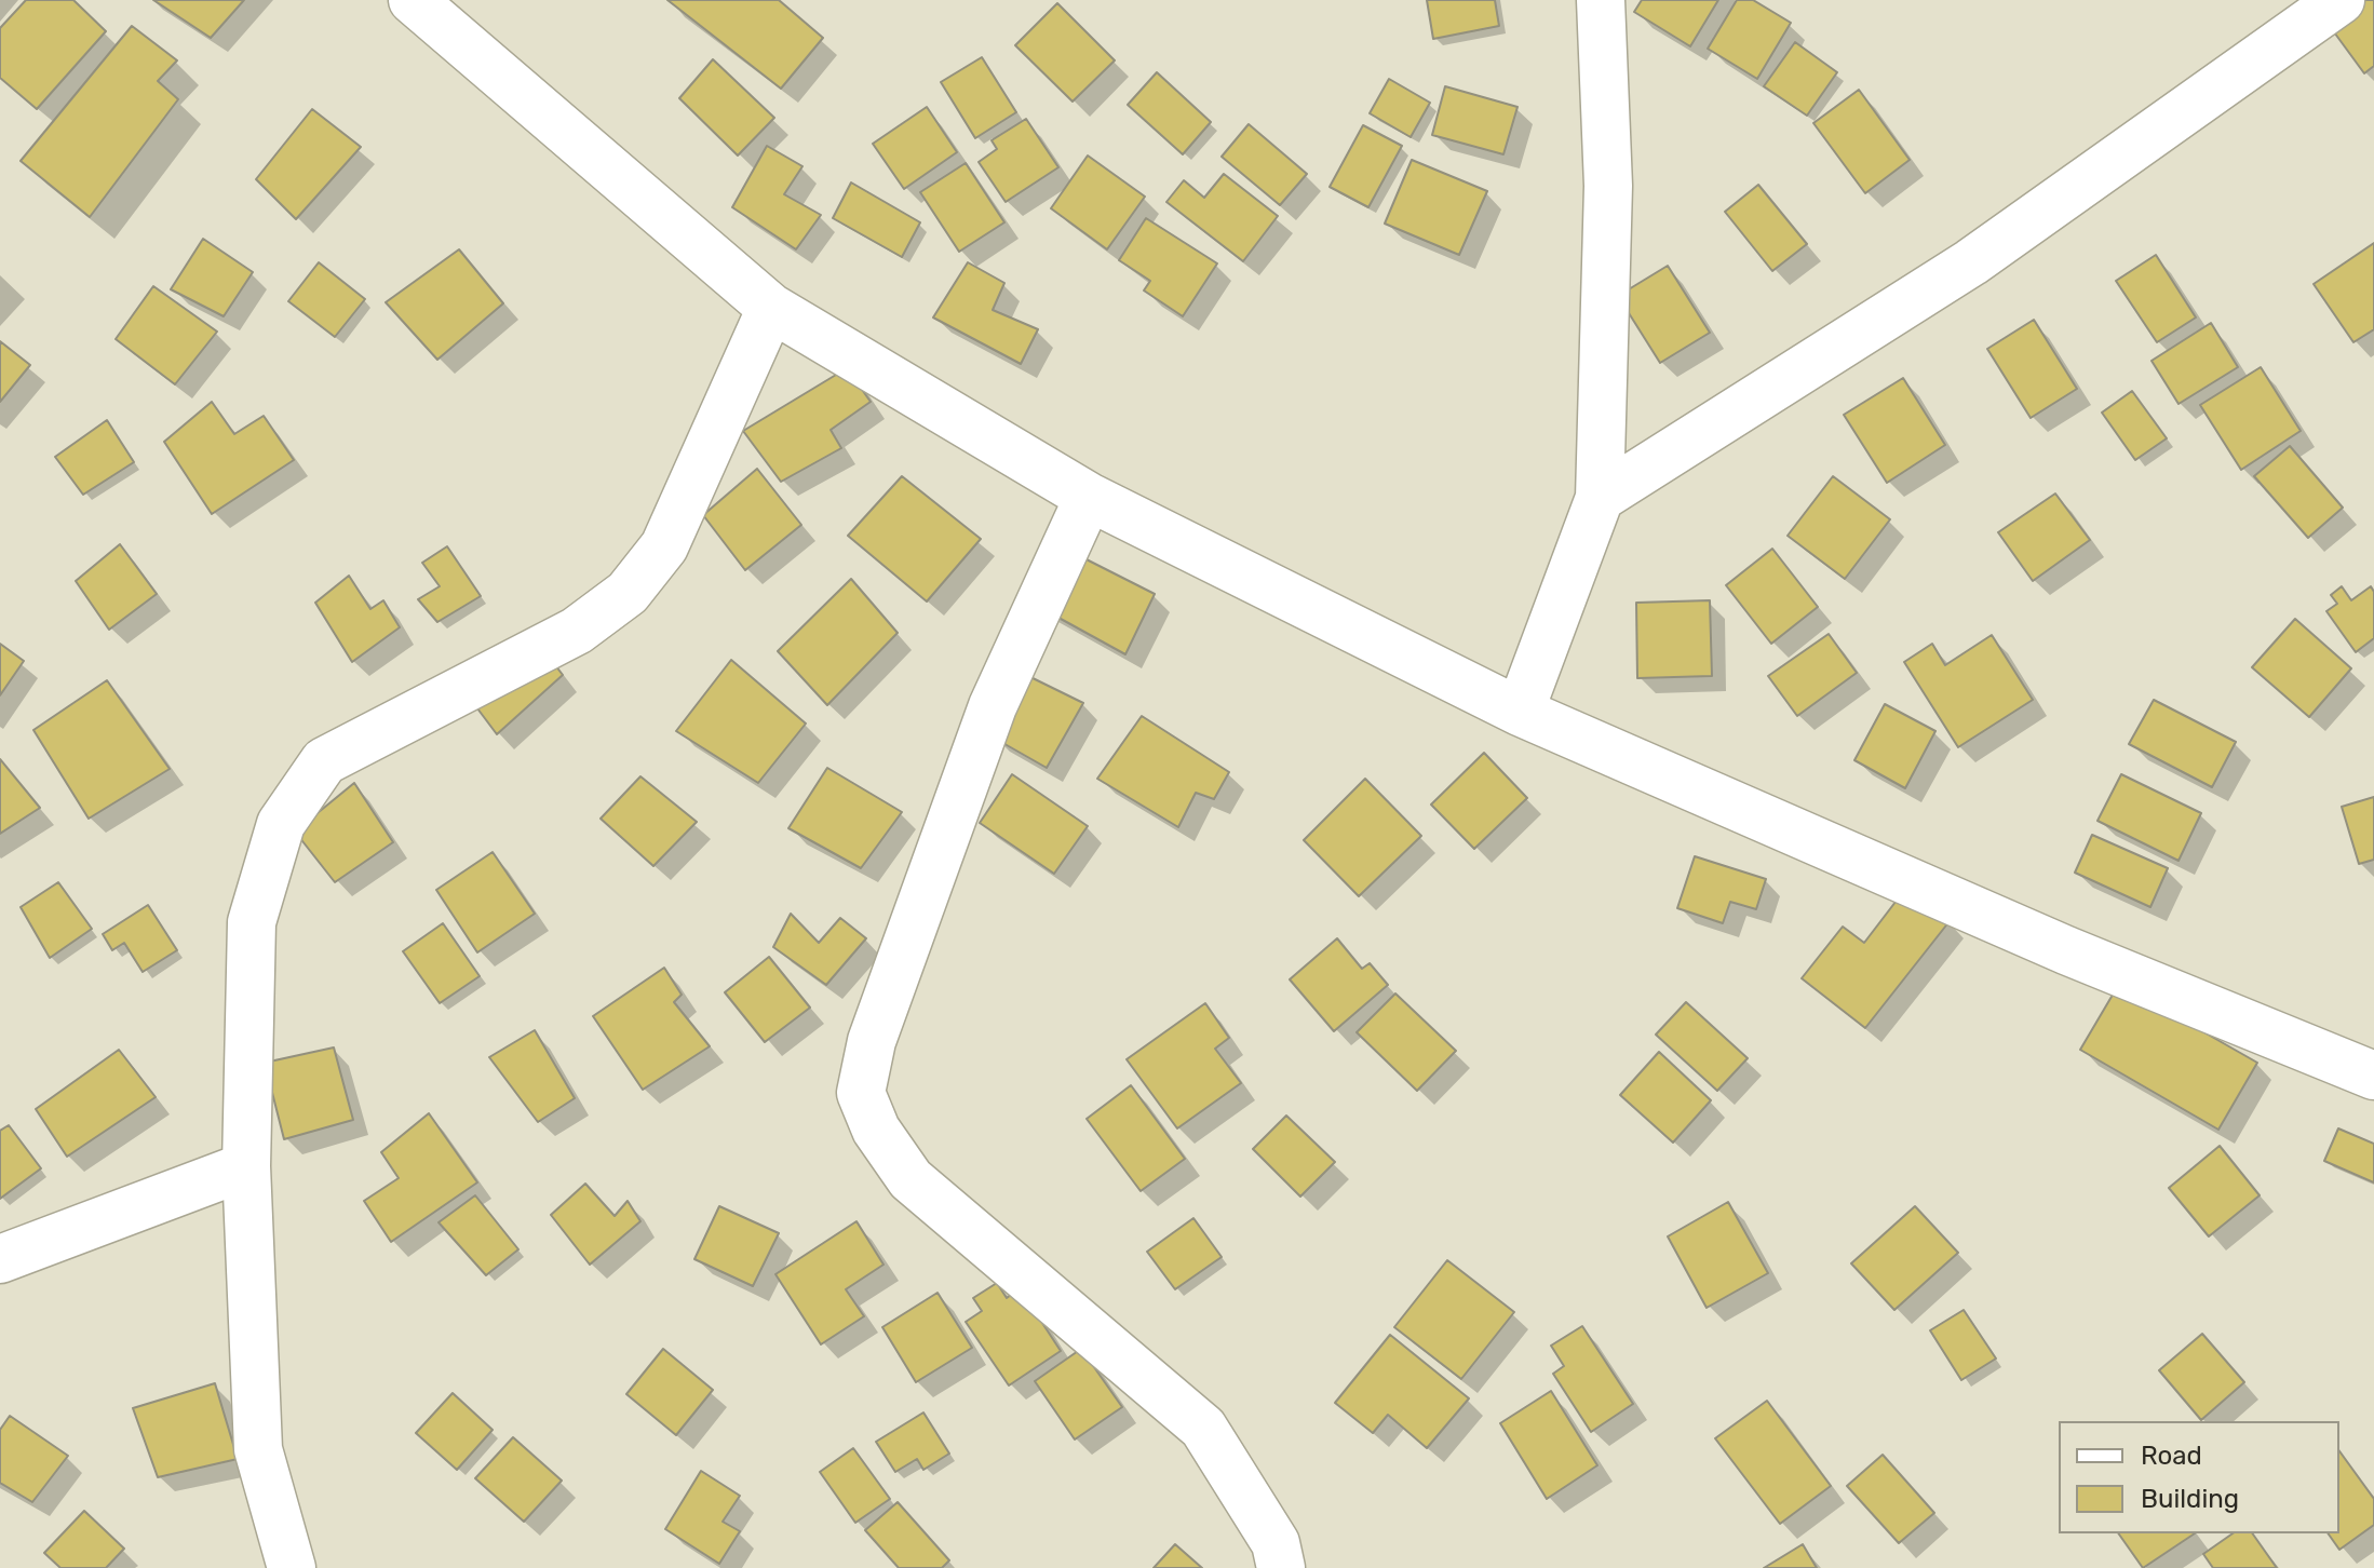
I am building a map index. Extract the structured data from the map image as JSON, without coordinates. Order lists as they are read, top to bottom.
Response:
{
  "legend": ["Road", "Building"]
}
